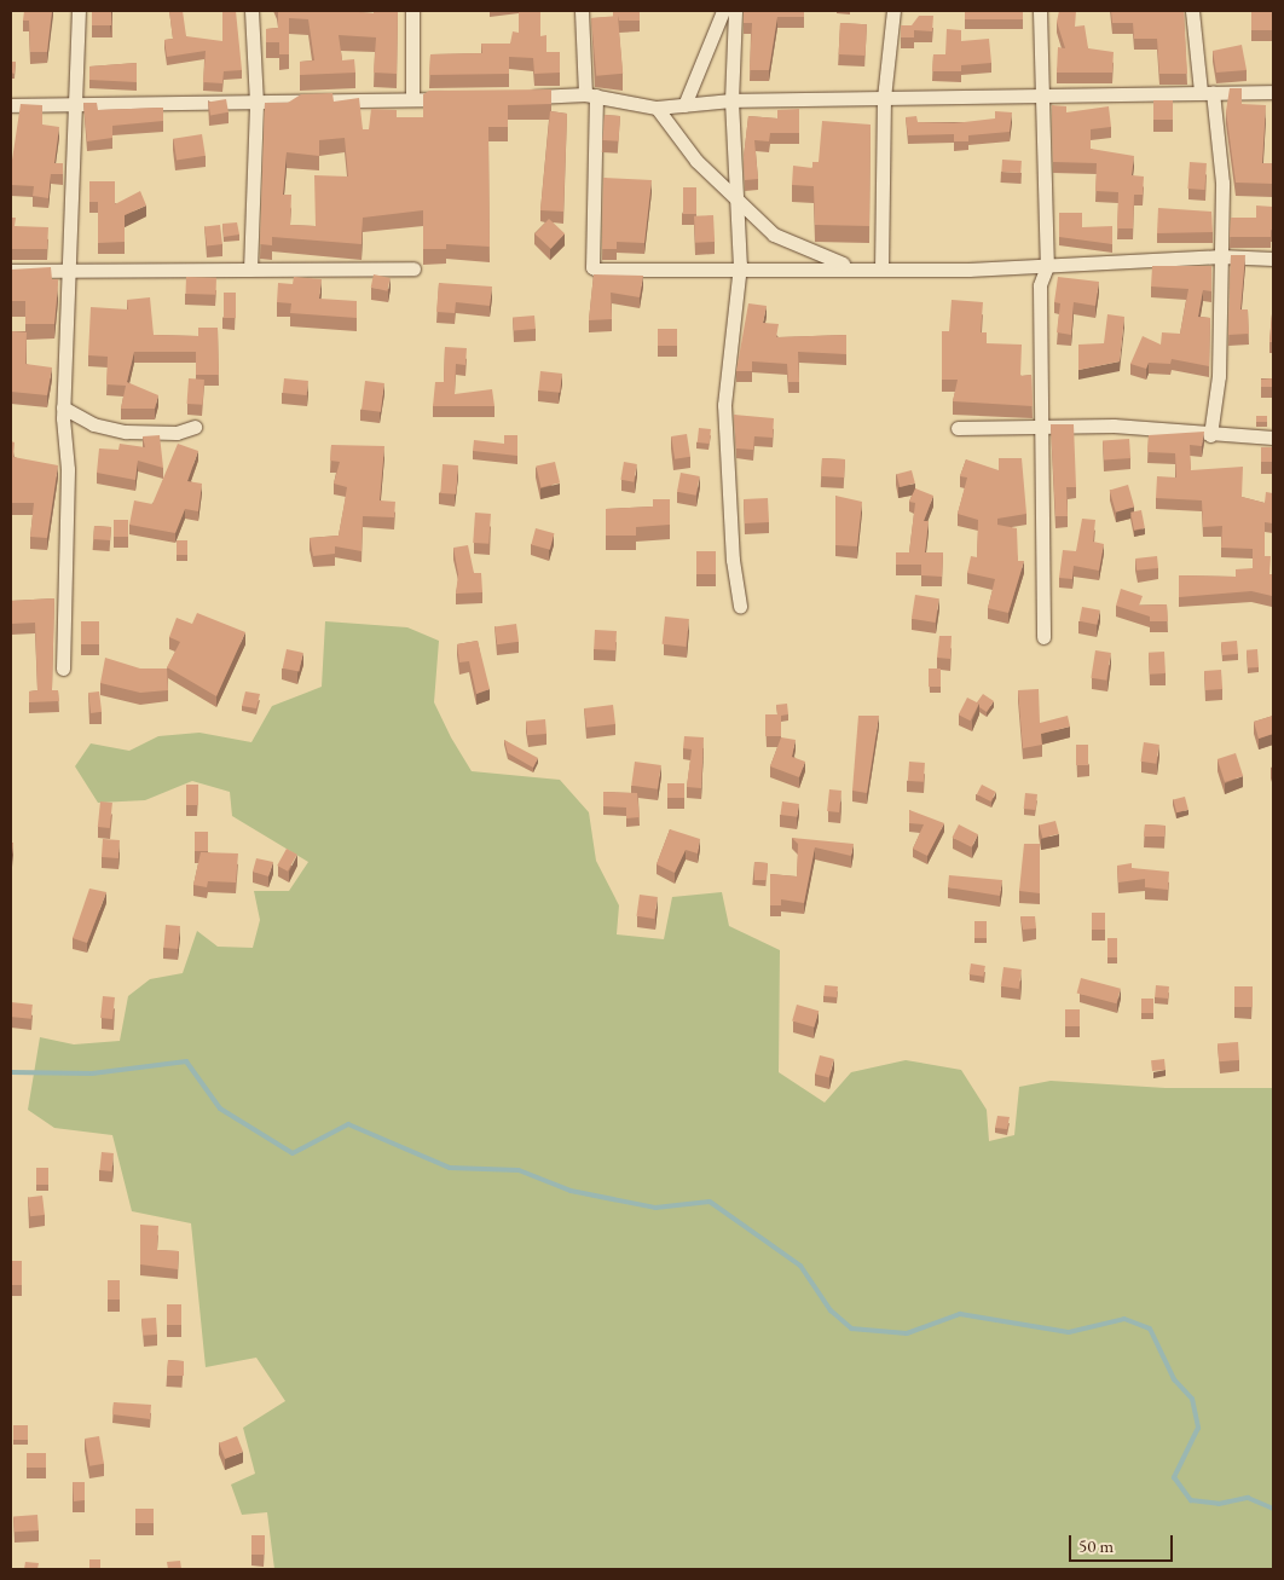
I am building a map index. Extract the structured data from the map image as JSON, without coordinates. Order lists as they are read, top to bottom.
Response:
{
  "scale_bar": "50 m"
}
